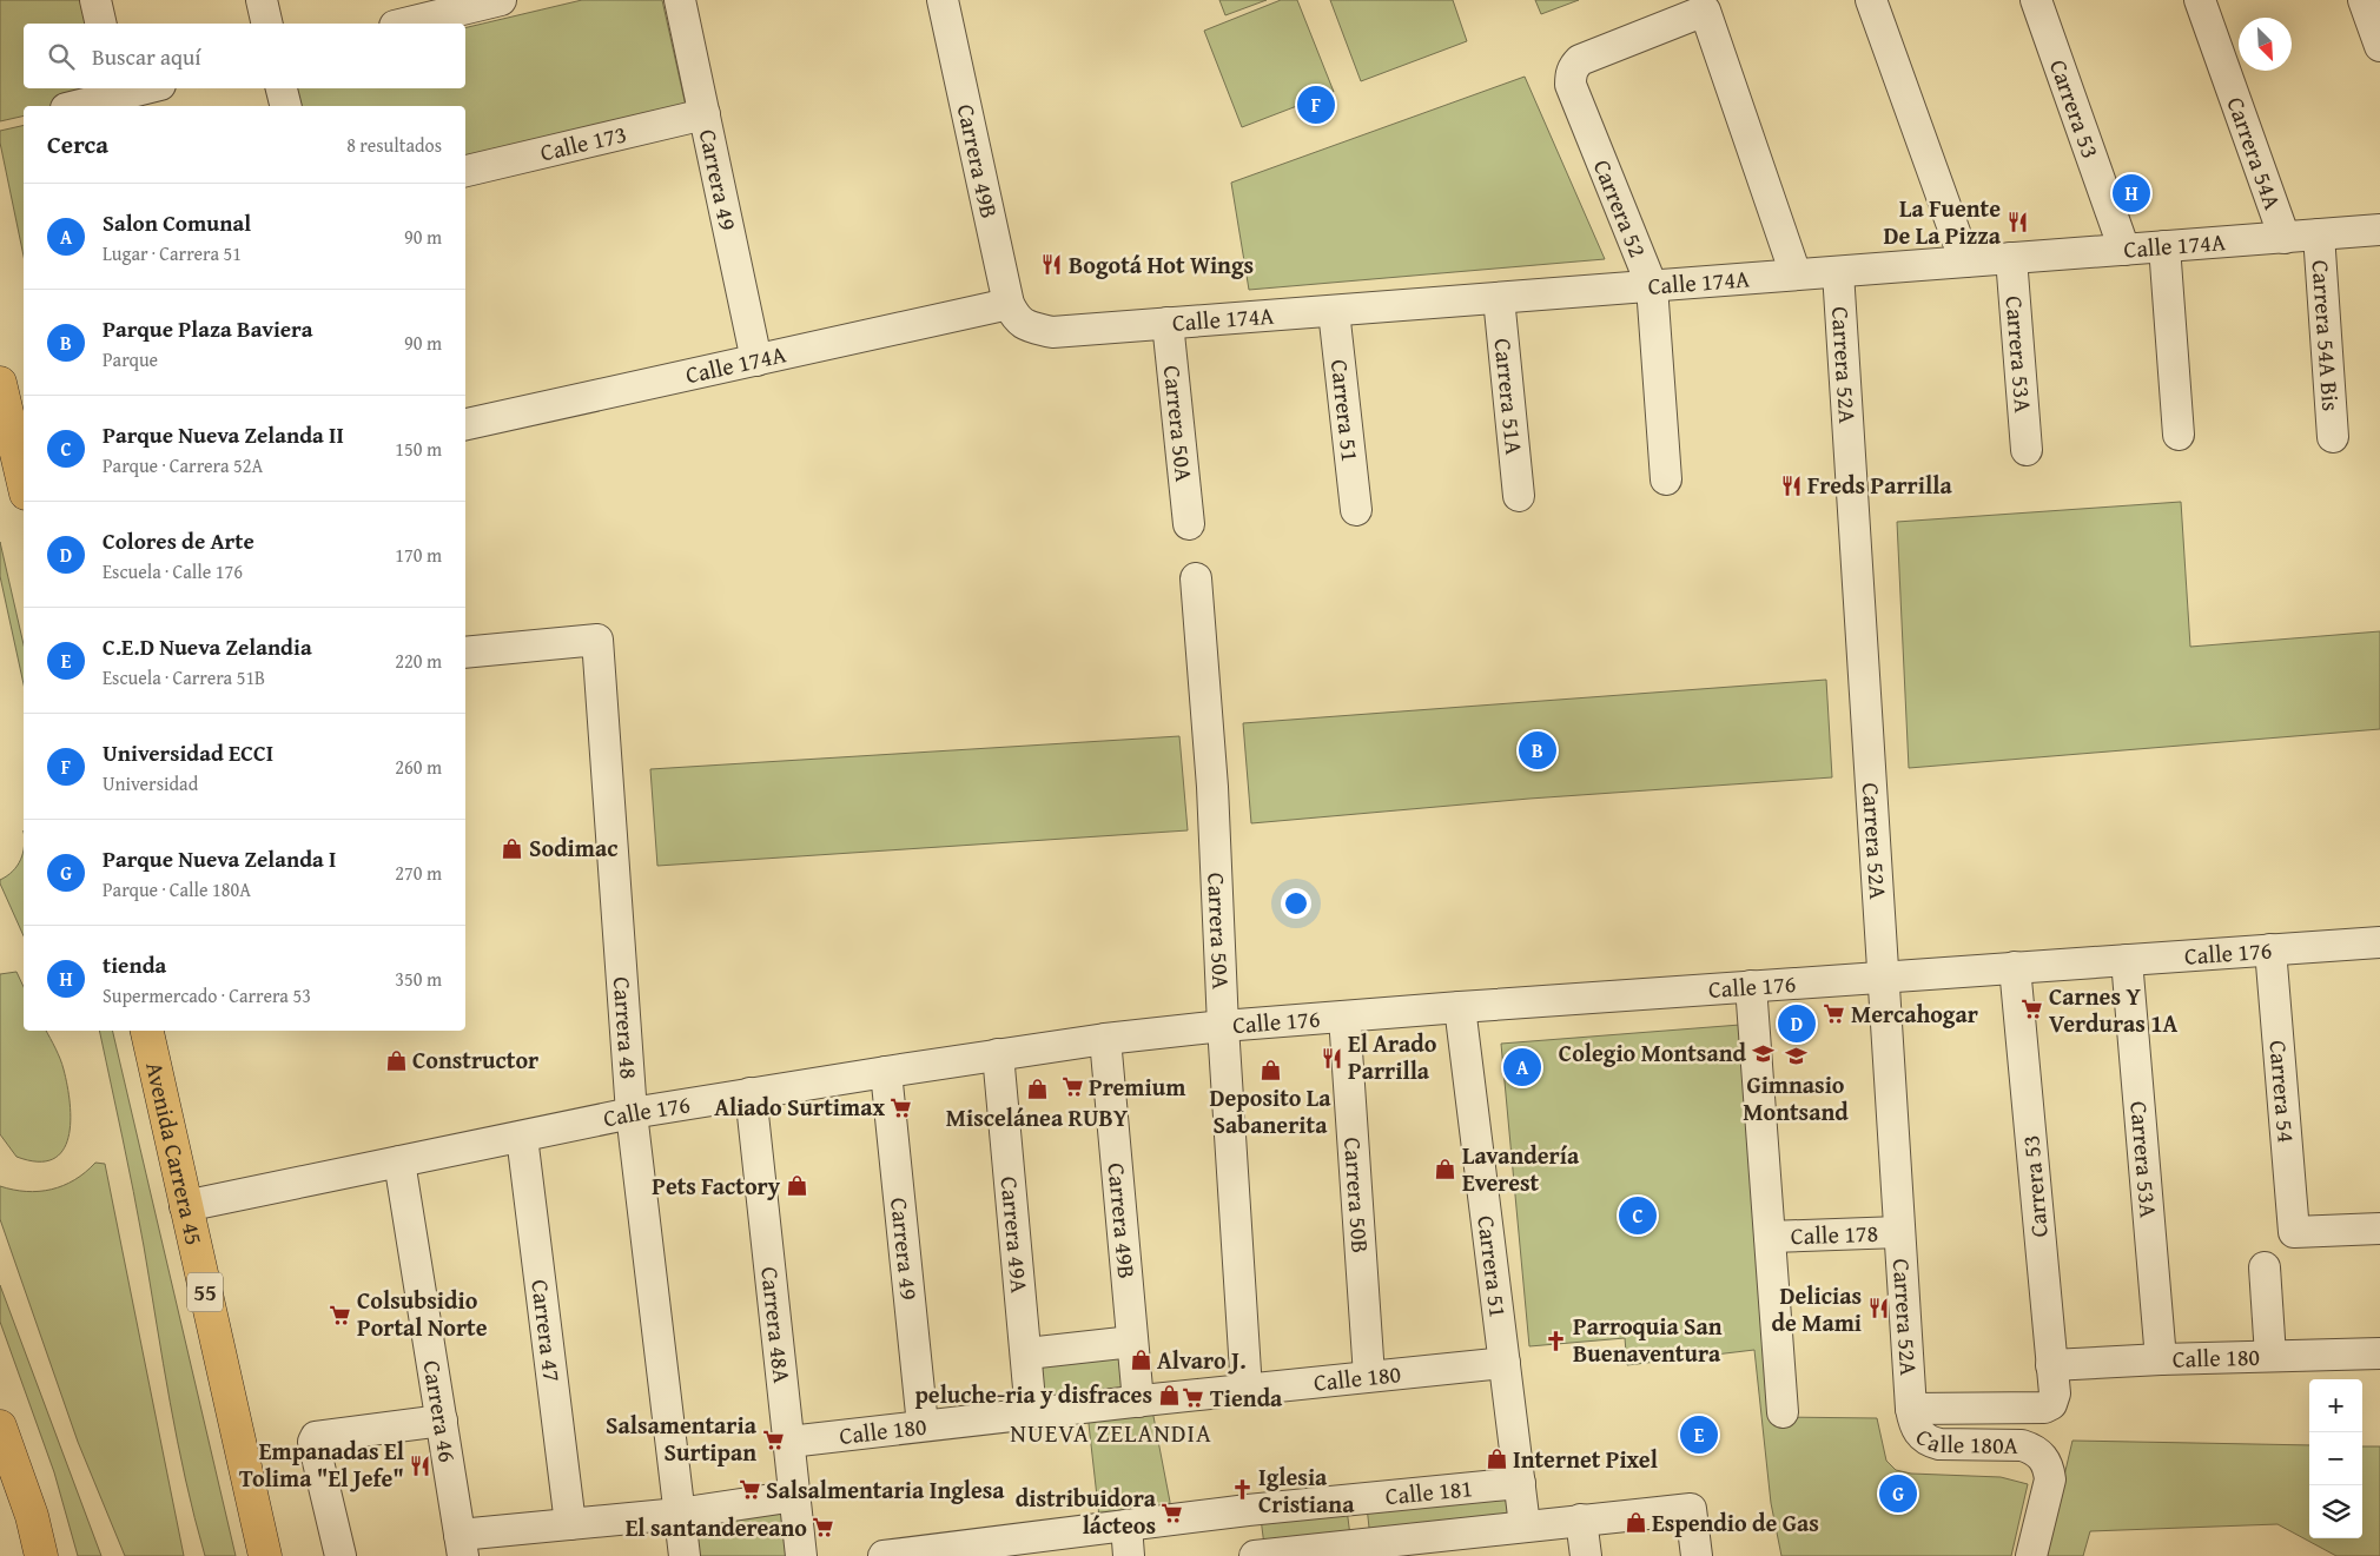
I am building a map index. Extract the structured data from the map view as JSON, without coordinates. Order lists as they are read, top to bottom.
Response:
{
  "streets": {
    "highway": ["Avenida Carrera 45", "55"],
    "street": [
      "Carrera 53",
      "Calle 173",
      "Carrera 54A",
      "Carrera 49B",
      "Carrera 49",
      "Carrera 52",
      "Calle 174A",
      "Carrera 54A Bis",
      "Carrera 53A",
      "Carrera 52A",
      "Carrera 51A",
      "Carrera 51",
      "Carrera 50A",
      "Calle 176",
      "Carrera 48",
      "Carrera 54",
      "Carrera 50B",
      "Carrera 49A",
      "Calle 178",
      "Carrera 48A",
      "Carrera 47",
      "Calle 180",
      "Carrera 46",
      "Calle 180A",
      "Calle 181"
    ]
  },
  "crossings": [
    ["Carrera 53", "Calle 174A"],
    ["Carrera 53", "Carrera 52A"],
    ["Carrera 53", "Calle 176"],
    ["Carrera 53", "Calle 180"],
    ["Carrera 53", "Calle 180A"],
    ["Calle 173", "Carrera 49"],
    ["Carrera 54A", "Calle 174A"],
    ["Carrera 49B", "Calle 174A"],
    ["Carrera 49B", "Calle 176"],
    ["Carrera 49B", "Calle 180"],
    ["Carrera 49", "Calle 174A"],
    ["Carrera 49", "Calle 176"],
    ["Carrera 49", "Calle 180"],
    ["Carrera 52", "Calle 174A"],
    ["Calle 174A", "Carrera 54A Bis"],
    ["Calle 174A", "Carrera 53A"],
    ["Calle 174A", "Carrera 52A"],
    ["Calle 174A", "Carrera 51A"],
    ["Calle 174A", "Carrera 51"],
    ["Calle 174A", "Carrera 50A"],
    ["Carrera 53A", "Calle 176"],
    ["Carrera 53A", "Calle 180"],
    ["Carrera 52A", "Calle 176"],
    ["Carrera 52A", "Calle 178"],
    ["Carrera 52A", "Calle 180A"],
    ["Carrera 51", "Calle 176"],
    ["Carrera 51", "Calle 180"],
    ["Carrera 51", "Calle 181"],
    ["Carrera 50A", "Calle 176"],
    ["Carrera 50A", "Calle 180"],
    ["Calle 176", "Carrera 48"],
    ["Calle 176", "Carrera 54"],
    ["Calle 176", "Avenida Carrera 45"],
    ["Calle 176", "Carrera 50B"],
    ["Calle 176", "Carrera 49A"],
    ["Calle 176", "Carrera 48A"],
    ["Calle 176", "Carrera 47"],
    ["Calle 176", "Carrera 46"],
    ["Carrera 50B", "Calle 180"],
    ["Carrera 49A", "Calle 180"],
    ["Carrera 48A", "Calle 180"]
  ],
  "districts": ["NUEVA ZELANDIA"],
  "places": {
    "restaurant": [
      "La Fuente De La Pizza",
      "Bogotá Hot Wings",
      "Freds Parrilla",
      "El Arado Parrilla",
      "Delicias de Mami",
      "Empanadas El Tolima \"El Jefe\""
    ],
    "shop": [
      "Sodimac",
      "Constructor",
      "Deposito La Sabanerita",
      "Miscelánea RUBY",
      "Lavandería Everest",
      "Pets Factory",
      "Alvaro J.",
      "peluche-ria y disfraces",
      "Internet Pixel",
      "Espendio de Gas"
    ],
    "supermarket": [
      "Carnes Y Verduras 1A",
      "Mercahogar",
      "Premium",
      "Aliado Surtimax",
      "Colsubsidio Portal Norte",
      "Tienda",
      "Salsamentaria Surtipan",
      "Salsalmentaria Inglesa",
      "distribuidora lácteos",
      "El santandereano"
    ],
    "school or university": ["Colegio Montsand", "Gimnasio Montsand"],
    "church": ["Parroquia San Buenaventura", "Iglesia Cristiana"]
  },
  "north": "bottom right",
  "page": {
    "search": "Buscar aquí",
    "pins": [
      "F",
      "H",
      "B",
      "D",
      "A",
      "C",
      "E",
      "G"
    ],
    "heading": ["Cerca", "8 resultados"],
    "list": [
      {
        "mark": "A",
        "name": "Salon Comunal",
        "note": "Lugar · Carrera 51",
        "value": "90 m"
      },
      {
        "mark": "B",
        "name": "Parque Plaza Baviera",
        "note": "Parque",
        "value": "90 m"
      },
      {
        "mark": "C",
        "name": "Parque Nueva Zelanda II",
        "note": "Parque · Carrera 52A",
        "value": "150 m"
      },
      {
        "mark": "D",
        "name": "Colores de Arte",
        "note": "Escuela · Calle 176",
        "value": "170 m"
      },
      {
        "mark": "E",
        "name": "C.E.D Nueva Zelandia",
        "note": "Escuela · Carrera 51B",
        "value": "220 m"
      },
      {
        "mark": "F",
        "name": "Universidad ECCI",
        "note": "Universidad",
        "value": "260 m"
      },
      {
        "mark": "G",
        "name": "Parque Nueva Zelanda I",
        "note": "Parque · Calle 180A",
        "value": "270 m"
      },
      {
        "mark": "H",
        "name": "tienda",
        "note": "Supermercado · Carrera 53",
        "value": "350 m"
      }
    ],
    "map_buttons": ["+", "−"]
  }
}
